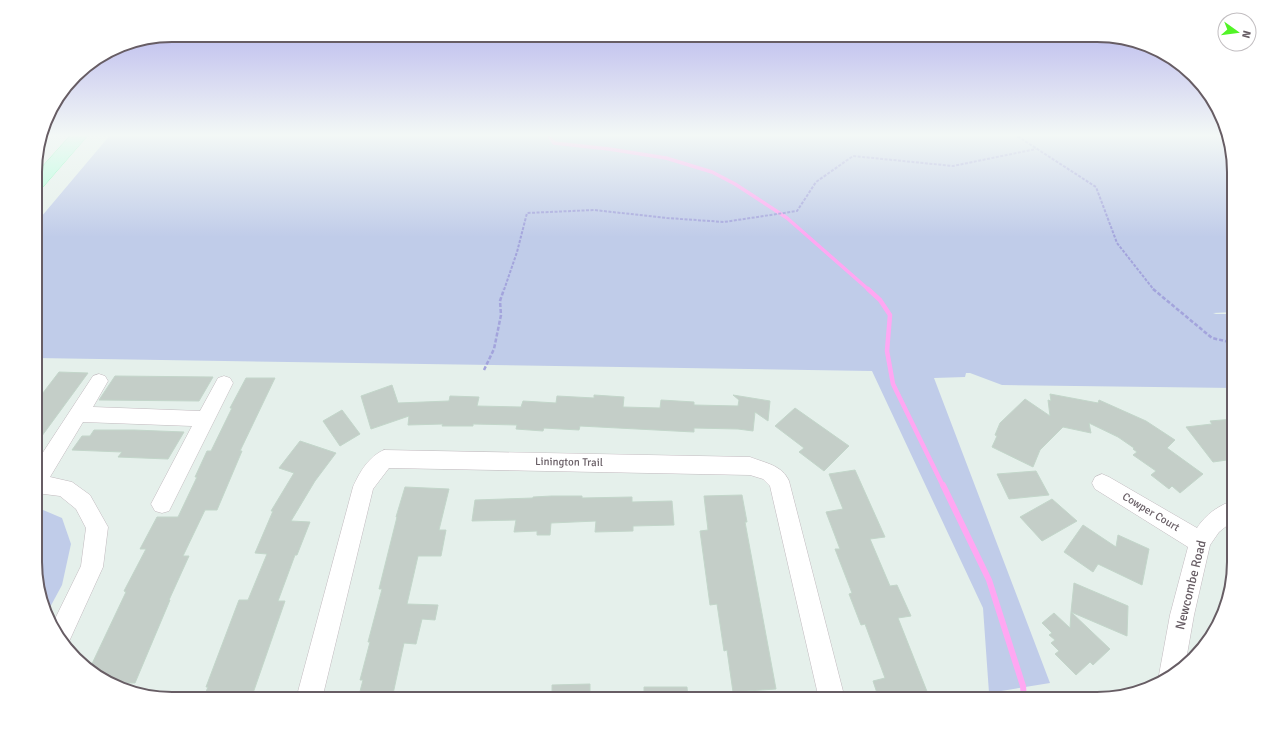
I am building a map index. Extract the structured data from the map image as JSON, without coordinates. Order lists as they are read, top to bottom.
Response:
{
  "streets": {
    "street": ["Linington Trail", "Cowper Court", "Newcombe Road"]
  },
  "crossings": [
    ["Cowper Court", "Newcombe Road"]
  ],
  "north": "right"
}
